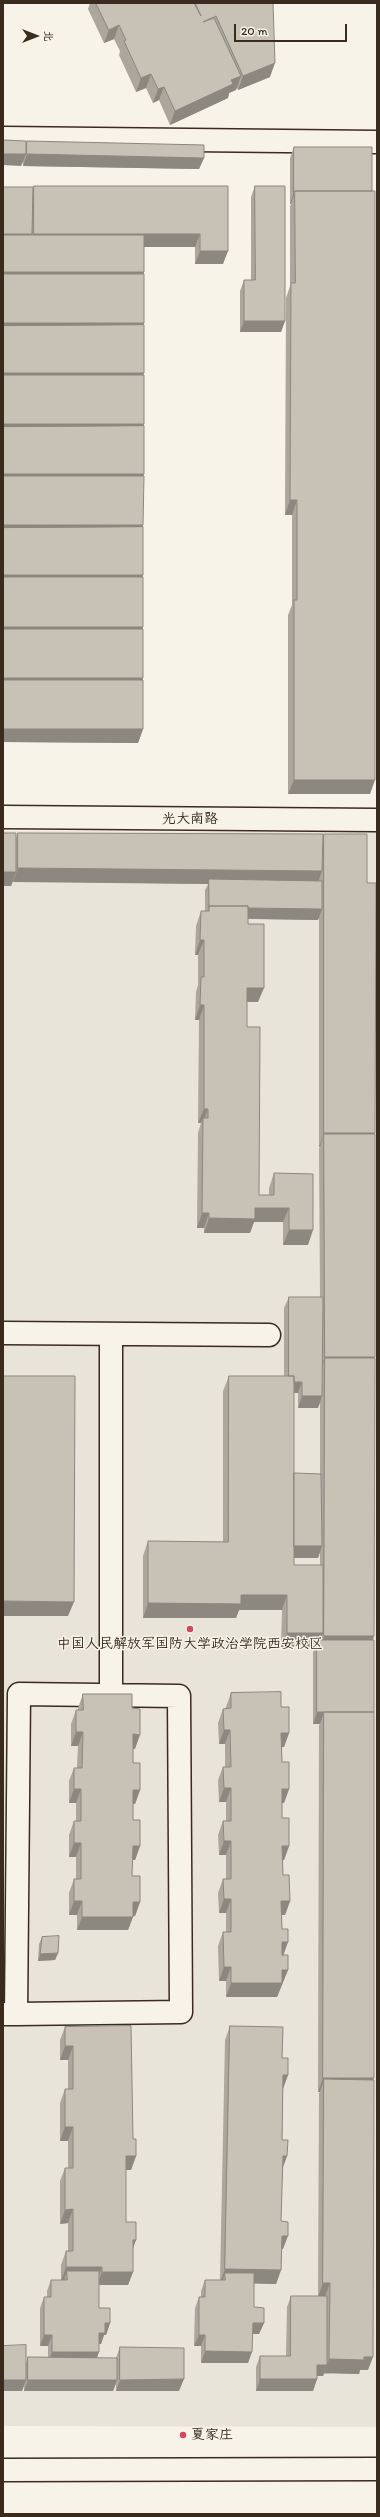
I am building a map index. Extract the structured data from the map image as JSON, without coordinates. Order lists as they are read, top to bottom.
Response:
{
  "streets": {
    "street": ["光大南路"]
  },
  "places": ["中国人民解放军国防大学政治学院西安校区", "夏家庄"],
  "scale_bar": "20 m",
  "north": "right"
}
